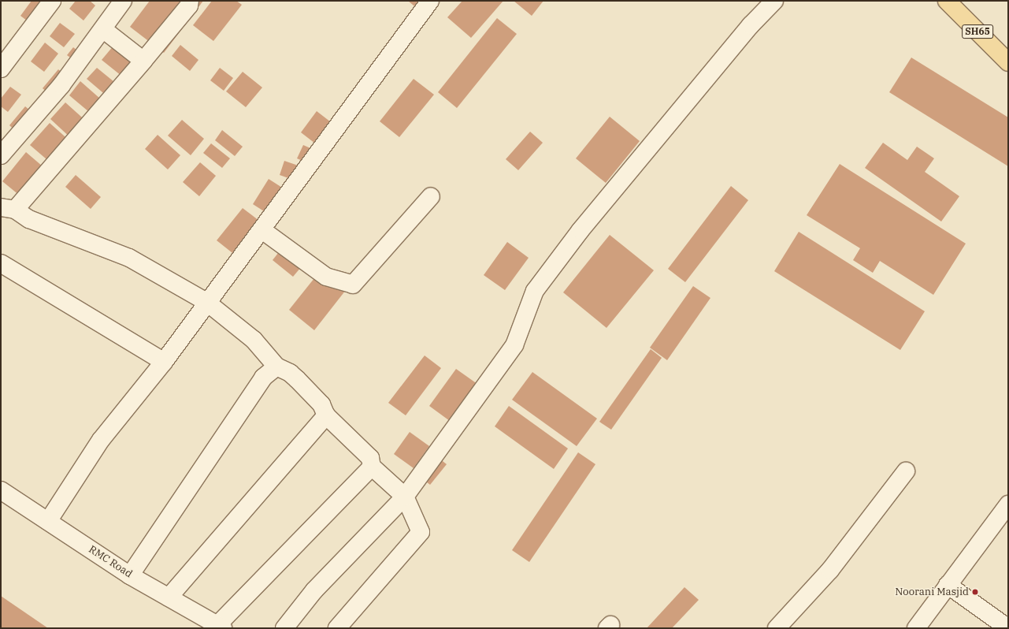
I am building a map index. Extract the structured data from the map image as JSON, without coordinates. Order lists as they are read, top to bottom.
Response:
{
  "streets": {
    "main road": ["SH65"],
    "street": ["RMC Road"]
  },
  "places": ["Noorani Masjid"]
}
